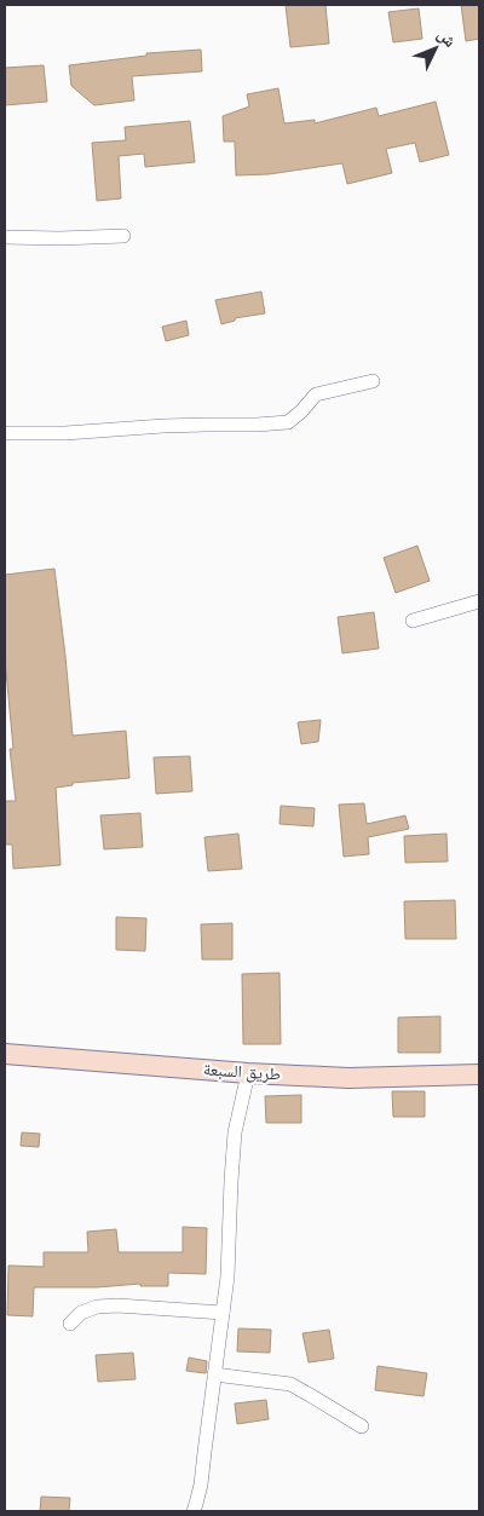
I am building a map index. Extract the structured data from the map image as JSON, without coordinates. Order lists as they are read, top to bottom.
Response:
{
  "streets": {
    "street": ["طريق السبعة"]
  },
  "north": "top right"
}
